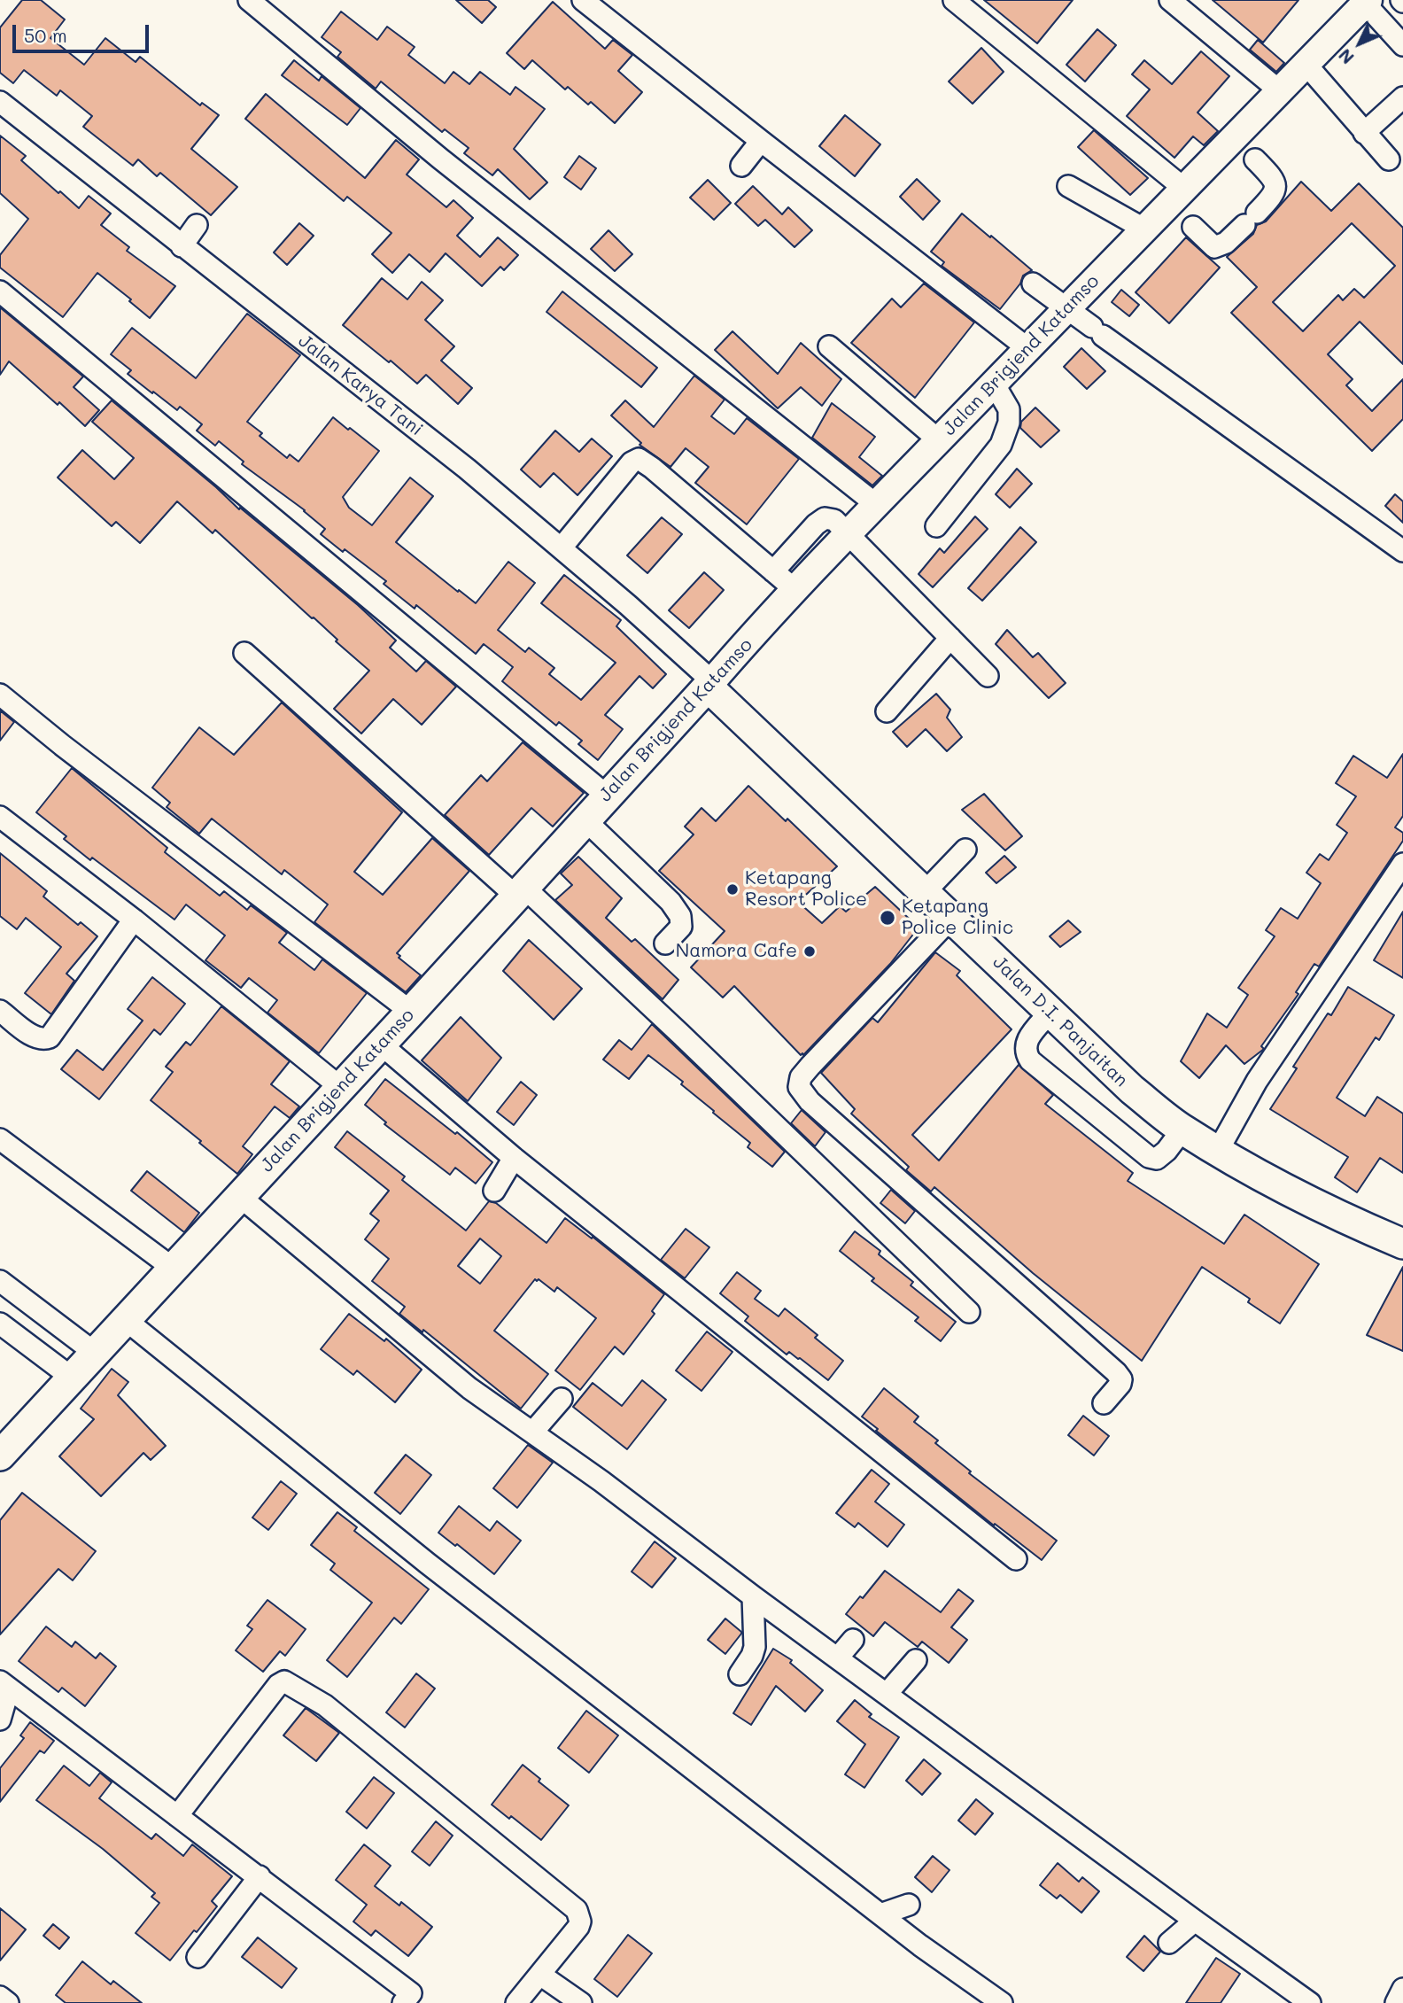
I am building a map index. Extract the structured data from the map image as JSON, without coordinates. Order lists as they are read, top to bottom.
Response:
{
  "streets": {
    "highway": ["Jalan Brigjend Katamso", "Jalan D.I. Panjaitan"],
    "street": ["Jalan Karya Tani"]
  },
  "crossings": [
    ["Jalan Brigjend Katamso", "Jalan Karya Tani"],
    ["Jalan Brigjend Katamso", "Jalan D.I. Panjaitan"],
    ["Jalan Karya Tani", "Jalan D.I. Panjaitan"]
  ],
  "places": ["Ketapang Resort Police", "Ketapang Police Clinic", "Namora Cafe"],
  "scale_bar": "50 m",
  "north": "bottom left"
}
